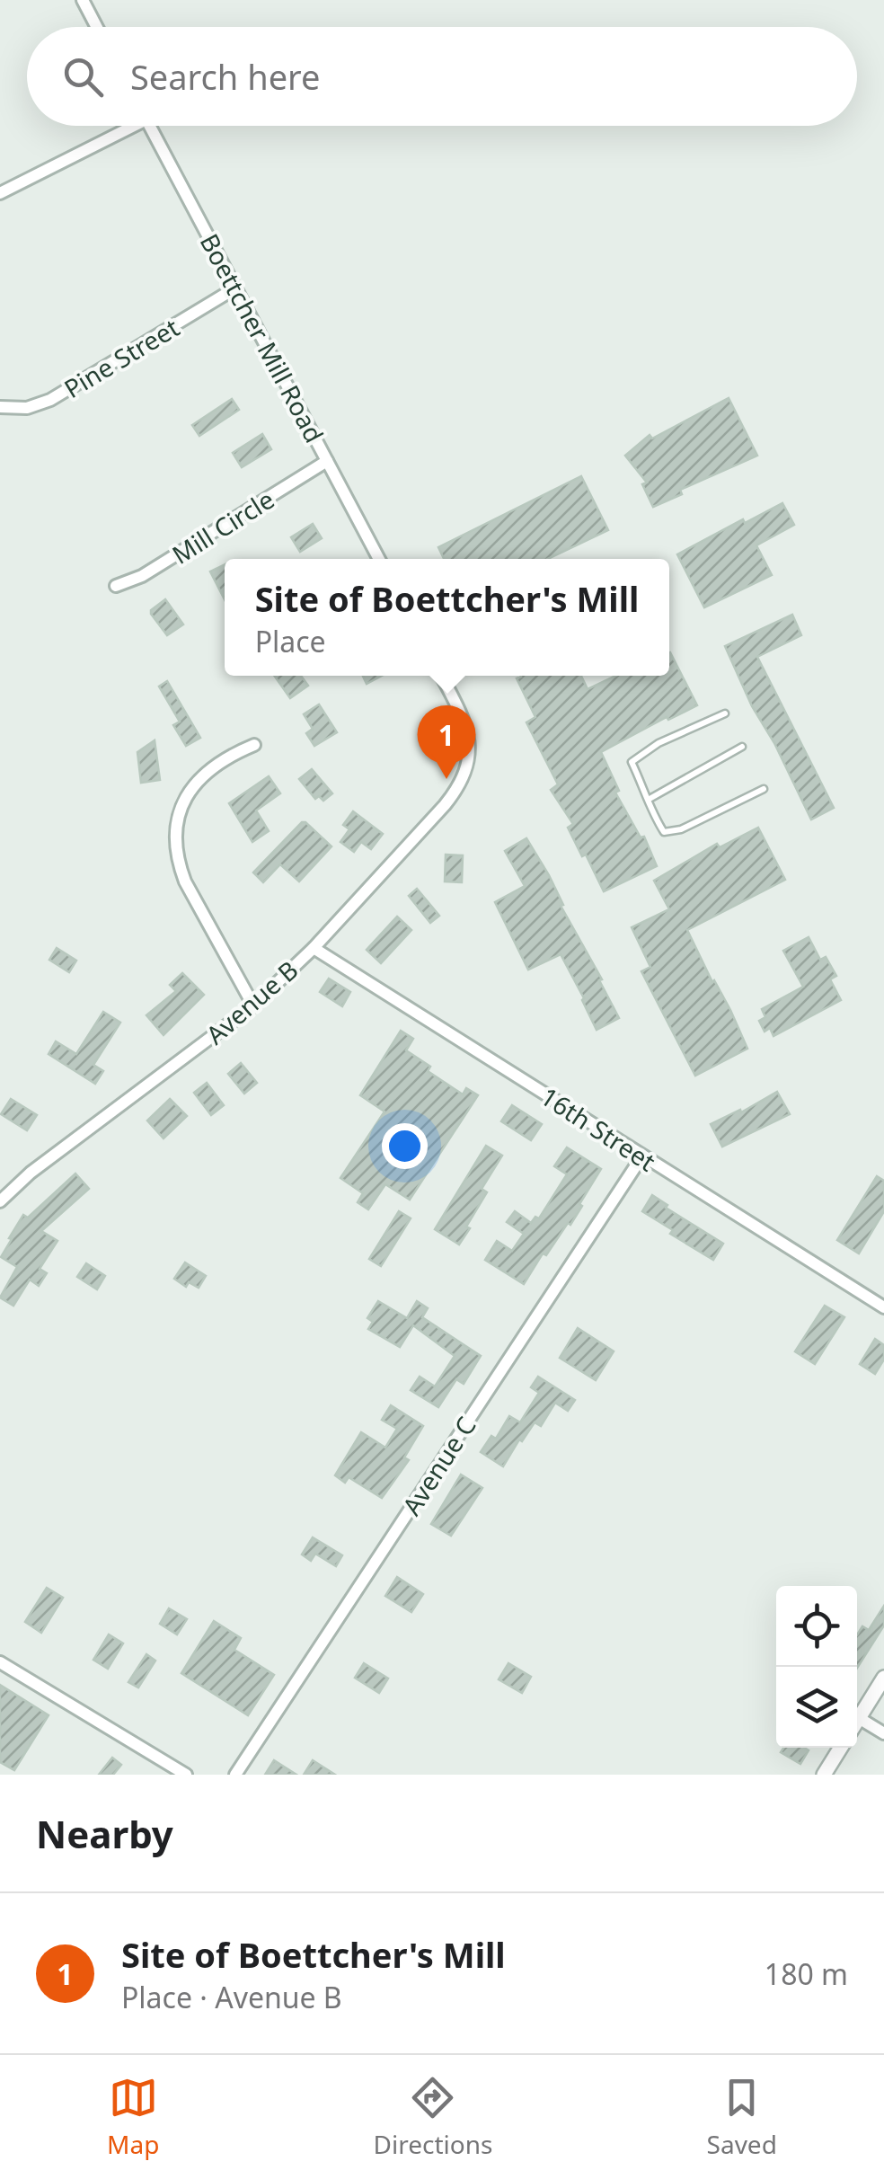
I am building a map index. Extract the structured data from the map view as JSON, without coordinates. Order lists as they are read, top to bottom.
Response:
{
  "streets": {
    "street": [
      "Boettcher Mill Road",
      "Pine Street",
      "Mill Circle",
      "Avenue B",
      "16th Street",
      "Avenue C"
    ]
  },
  "crossings": [
    ["Boettcher Mill Road", "Pine Street"],
    ["Boettcher Mill Road", "Mill Circle"],
    ["Avenue B", "16th Street"],
    ["16th Street", "Avenue C"]
  ],
  "page": {
    "search": "Search here",
    "popup": ["Site of Boettcher's Mill", "Place"],
    "pins": "1",
    "heading": "Nearby",
    "list": [
      {
        "mark": "1",
        "name": "Site of Boettcher's Mill",
        "note": "Place · Avenue B",
        "value": "180 m"
      }
    ],
    "nav": ["Map", "Directions", "Saved"]
  }
}
